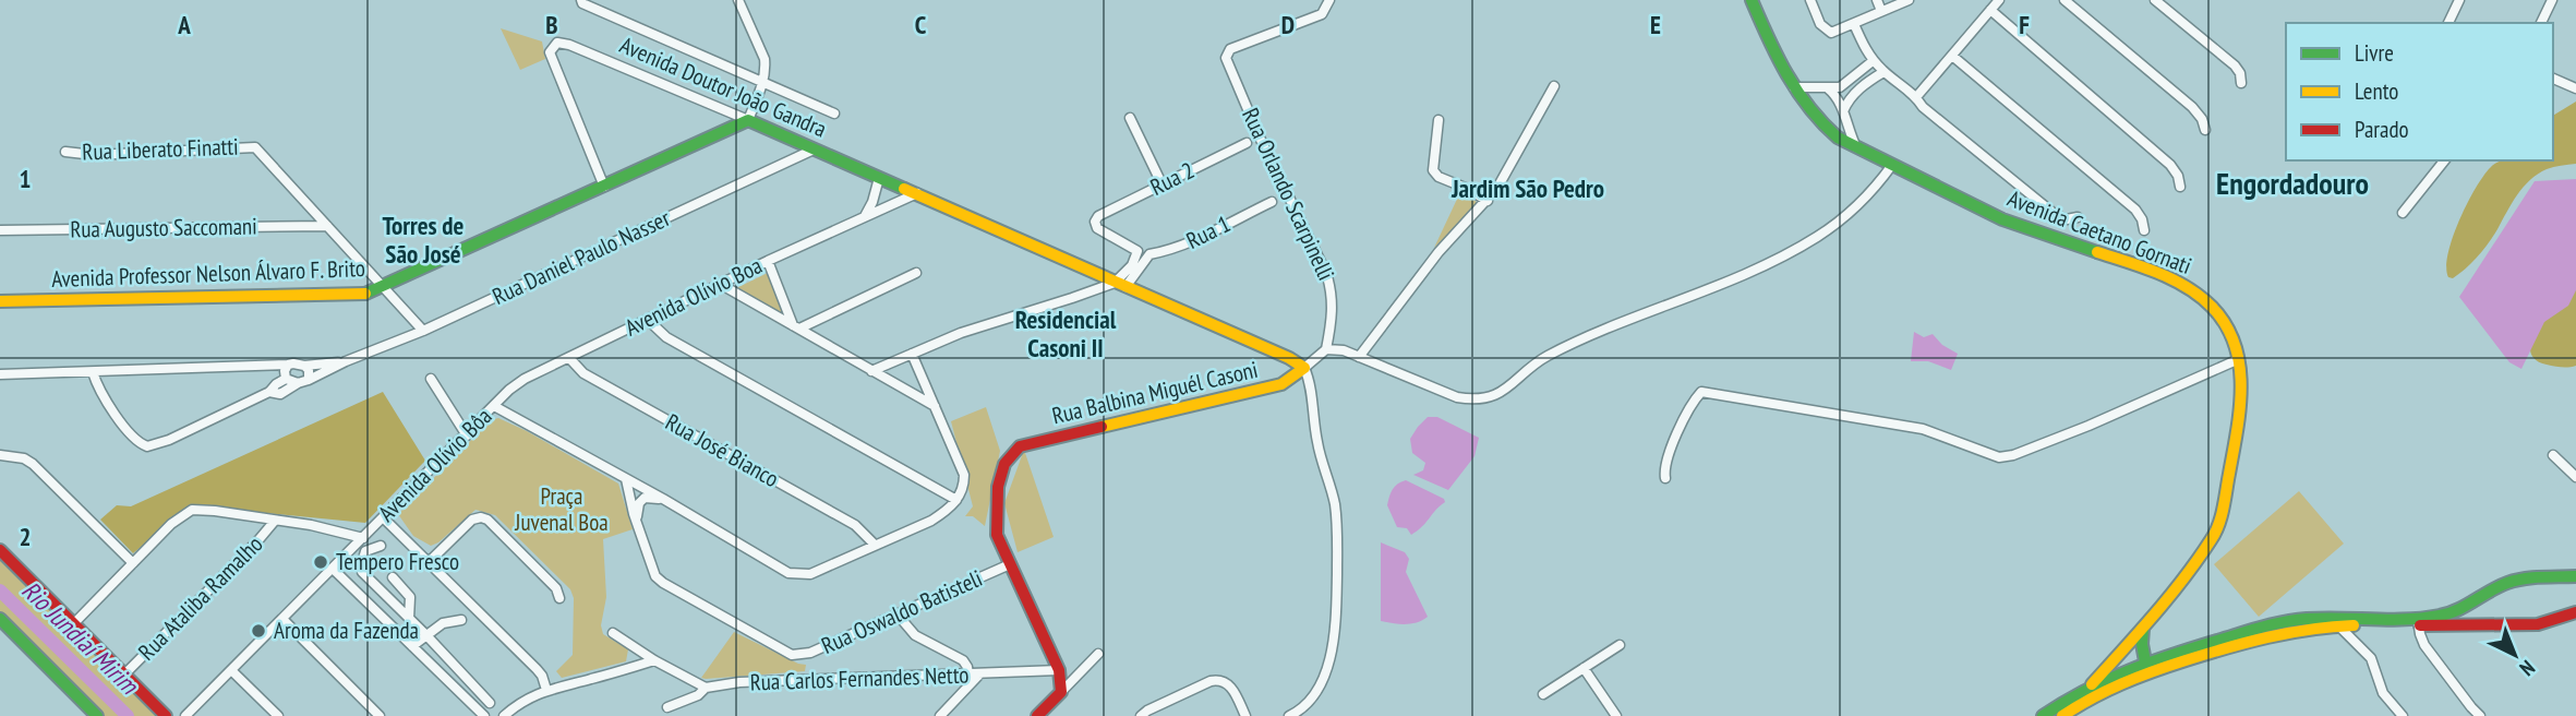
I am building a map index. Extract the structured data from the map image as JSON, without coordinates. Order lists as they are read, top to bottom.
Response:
{
  "streets": {
    "street": [
      "Avenida Doutor João Gandra",
      "Rua Liberato Finatti",
      "Rua 2",
      "Rua Orlando Scarpinelli",
      "Rua Augusto Saccomani",
      "Rua 1",
      "Avenida Caetano Gornati",
      "Rua Daniel Paulo Nasser",
      "Avenida Professor Nelson Álvaro F. Brito",
      "Avenida Olívio Boa",
      "Rua Balbina Miguél Casoni",
      "Rua José Bianco",
      "Avenida Olívio Bôa",
      "Rua Ataliba Ramalho",
      "Rua Oswaldo Batisteli",
      "Rua Carlos Fernandes Netto"
    ]
  },
  "crossings": [
    ["Avenida Doutor João Gandra", "Rua Daniel Paulo Nasser"],
    ["Avenida Doutor João Gandra", "Avenida Professor Nelson Álvaro F. Brito"],
    ["Avenida Doutor João Gandra", "Rua Balbina Miguél Casoni"],
    ["Rua Liberato Finatti", "Rua Augusto Saccomani"],
    ["Rua 2", "Rua 1"],
    ["Avenida Olívio Boa", "Rua José Bianco"],
    ["Avenida Olívio Boa", "Avenida Olívio Bôa"],
    ["Rua Balbina Miguél Casoni", "Rua Oswaldo Batisteli"]
  ],
  "districts": [
    "Engordadouro",
    "Jardim São Pedro",
    "Torres de São José",
    "Residencial Casoni II"
  ],
  "water": ["Rio Jundiaí Mirim"],
  "parks": ["Praça Juvenal Boa"],
  "places": ["Tempero Fresco", "Aroma da Fazenda"],
  "legend": ["Livre", "Lento", "Parado"],
  "north": "bottom right",
  "grid": {
    "columns": [
      "A",
      "B",
      "C",
      "D",
      "E",
      "F"
    ],
    "rows": ["1", "2"]
  }
}
